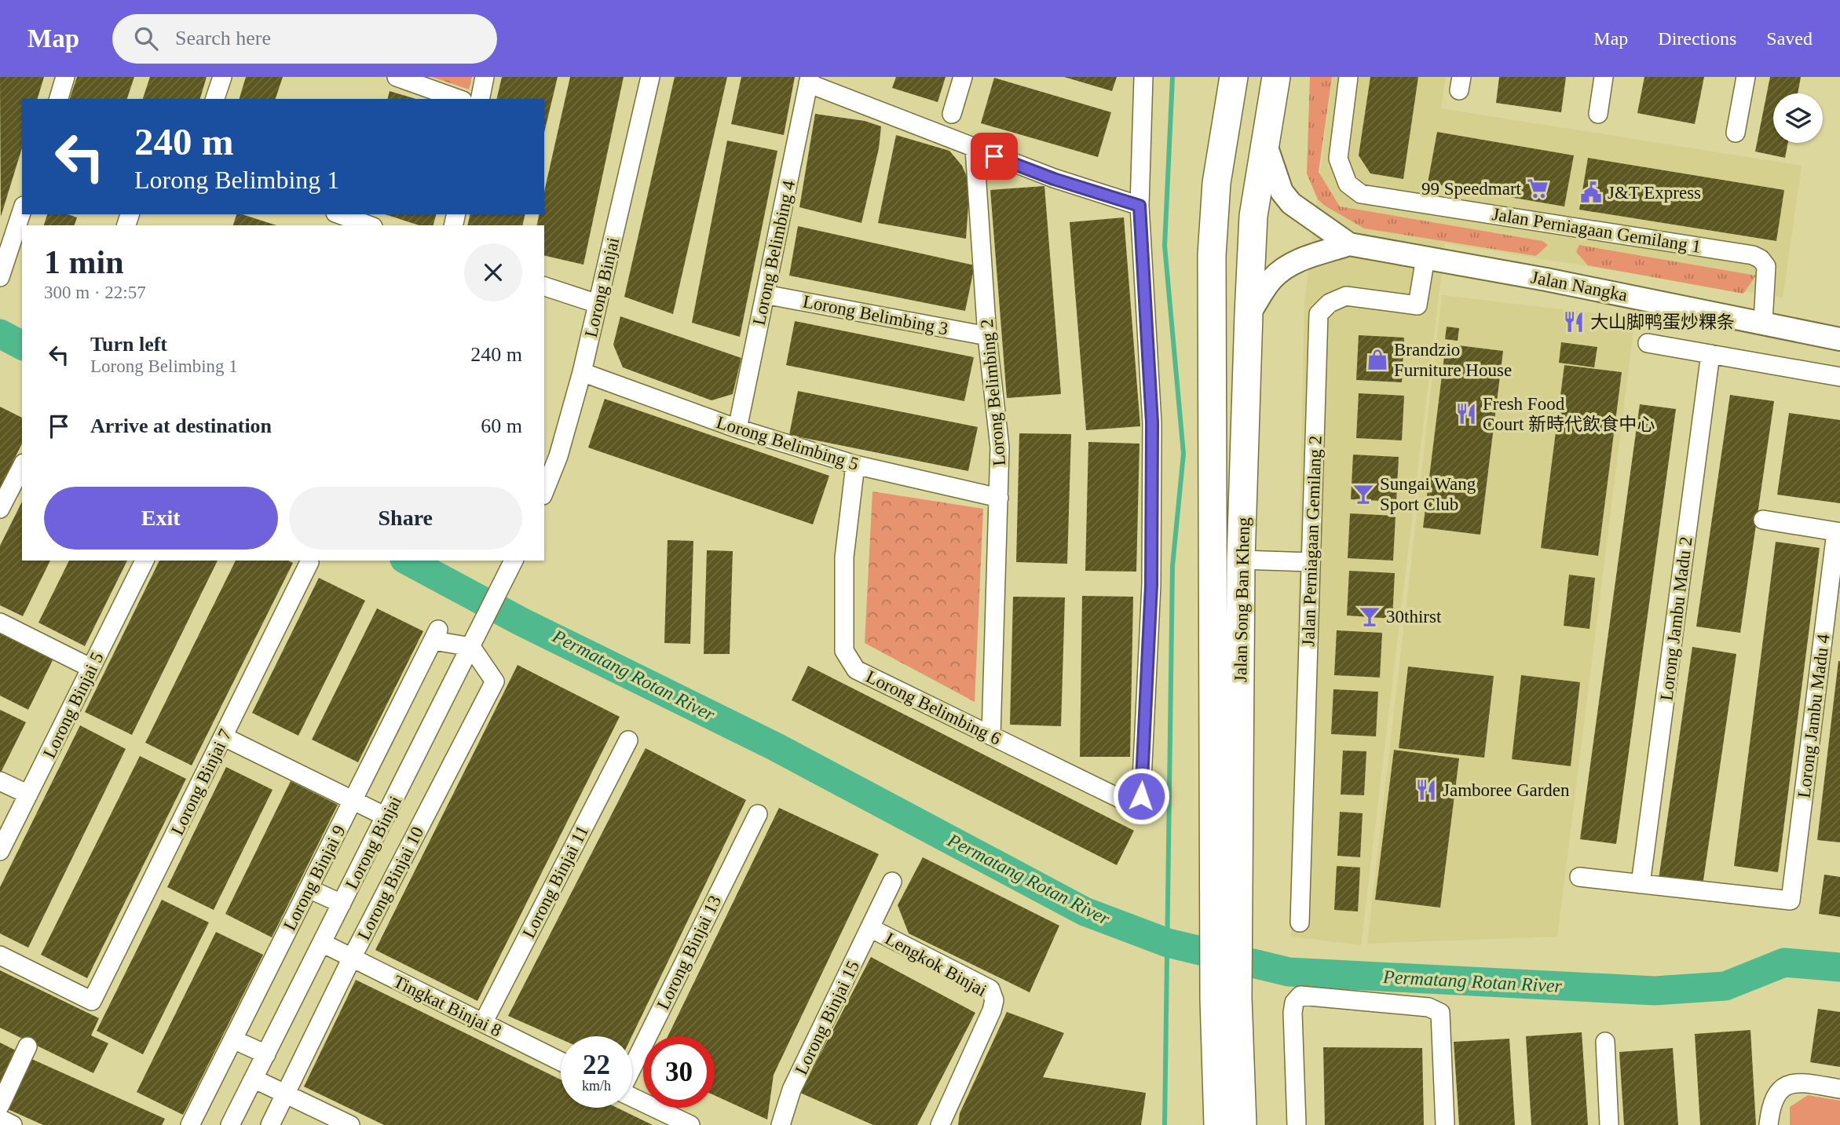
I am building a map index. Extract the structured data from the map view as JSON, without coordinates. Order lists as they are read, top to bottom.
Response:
{
  "streets": {
    "main road": ["Jalan Song Ban Kheng"],
    "street": [
      "Jalan Perniagaan Gemilang 1",
      "Lorong Belimbing 4",
      "Jalan Nangka",
      "Lorong Binjai",
      "Lorong Belimbing 3",
      "Lorong Belimbing 2",
      "Lorong Belimbing 5",
      "Jalan Perniagaan Gemilang 2",
      "Lorong Jambu Madu 2",
      "Lorong Binjai 5",
      "Lorong Belimbing 6",
      "Lorong Jambu Madu 4",
      "Lorong Binjai 7",
      "Lorong Binjai 9",
      "Lorong Binjai 11",
      "Lorong Binjai 10",
      "Lorong Binjai 13",
      "Lengkok Binjai",
      "Tingkat Binjai 8",
      "Lorong Binjai 15"
    ]
  },
  "crossings": [
    ["Jalan Perniagaan Gemilang 1", "Jalan Nangka"],
    ["Lorong Belimbing 4", "Lorong Belimbing 3"],
    ["Lorong Belimbing 4", "Lorong Belimbing 5"],
    ["Jalan Nangka", "Jalan Perniagaan Gemilang 2"],
    ["Jalan Nangka", "Jalan Song Ban Kheng"],
    ["Lorong Binjai", "Lorong Belimbing 5"],
    ["Lorong Binjai", "Lorong Binjai 9"],
    ["Lorong Binjai", "Lorong Binjai 10"],
    ["Lorong Binjai", "Tingkat Binjai 8"],
    ["Lorong Belimbing 3", "Lorong Belimbing 2"],
    ["Lorong Belimbing 2", "Lorong Belimbing 5"],
    ["Lorong Belimbing 2", "Lorong Belimbing 6"],
    ["Lorong Belimbing 5", "Lorong Belimbing 6"],
    ["Lorong Jambu Madu 2", "Lorong Jambu Madu 4"],
    ["Lorong Binjai 9", "Lorong Binjai 10"],
    ["Lorong Binjai 11", "Tingkat Binjai 8"],
    ["Lorong Binjai 10", "Tingkat Binjai 8"],
    ["Lengkok Binjai", "Lorong Binjai 15"]
  ],
  "water": ["Permatang Rotan River"],
  "places": {
    "supermarket": ["99 Speedmart"],
    "public building": ["J&T Express"],
    "restaurant": ["大山脚鸭蛋炒粿条", "Fresh Food Court 新時代飲食中心", "Jamboree Garden"],
    "shop": ["Brandzio Furniture House"],
    "bar": ["Sungai Wang Sport Club", "30thirst"]
  },
  "page": {
    "header": "Map",
    "search": "Search here",
    "nav": ["Map", "Directions", "Saved"],
    "turn": ["240 m", "Lorong Belimbing 1"],
    "heading": ["1 min", "300 m · 22:57"],
    "list": [
      {
        "name": "Turn left",
        "note": "Lorong Belimbing 1",
        "value": "240 m"
      },
      {
        "name": "Arrive at destination",
        "value": "60 m"
      }
    ],
    "buttons": ["Exit", "Share"],
    "speed": "22 km/h",
    "limit": "30"
  }
}
